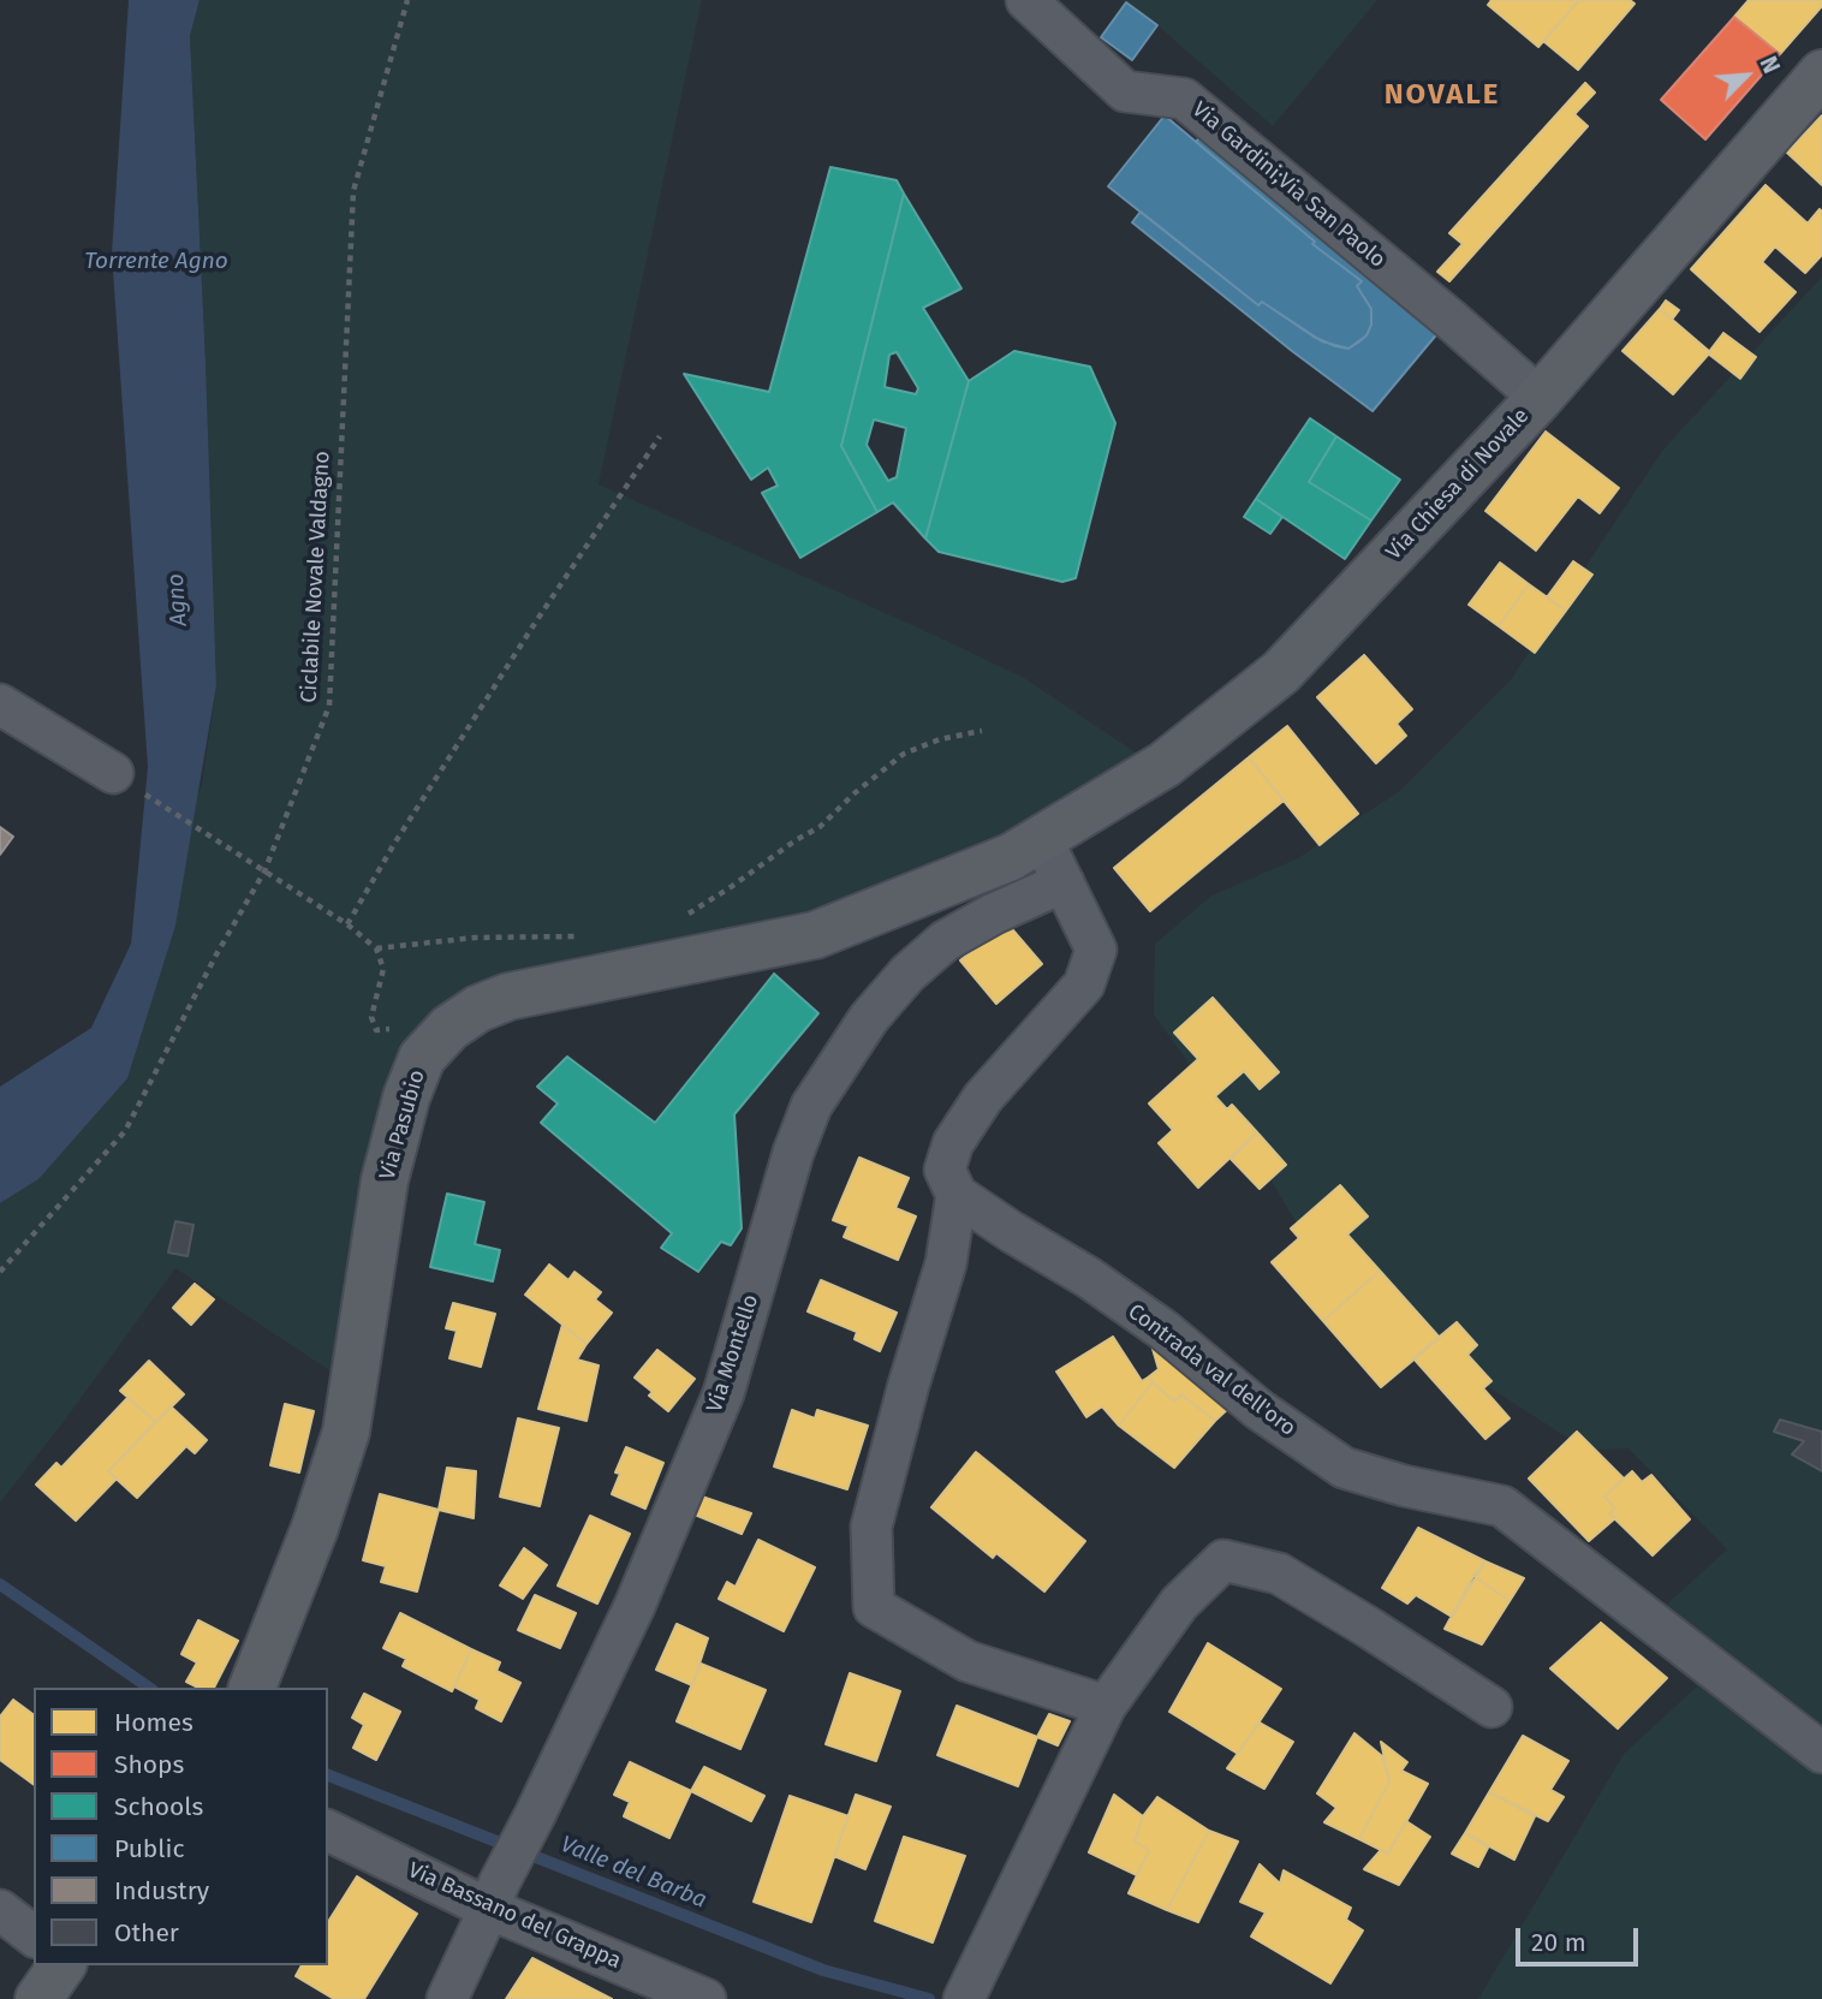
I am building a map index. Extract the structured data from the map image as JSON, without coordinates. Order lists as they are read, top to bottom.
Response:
{
  "streets": {
    "main road": ["Via Chiesa di Novale", "Via Pasubio"],
    "street": [
      "Via Gardini;Via San Paolo",
      "Via Montello",
      "Contrada val dell'oro",
      "Via Bassano del Grappa"
    ],
    "path": ["Ciclabile Novale Valdagno"]
  },
  "crossings": [
    ["Via Gardini;Via San Paolo", "Via Chiesa di Novale"],
    ["Via Chiesa di Novale", "Via Pasubio"],
    ["Via Montello", "Via Bassano del Grappa"]
  ],
  "districts": ["NOVALE"],
  "water": ["Torrente Agno", "Agno", "Valle del Barba"],
  "legend": [
    "Homes",
    "Shops",
    "Schools",
    "Public",
    "Industry",
    "Other"
  ],
  "scale_bar": "20 m",
  "north": "top right"
}
